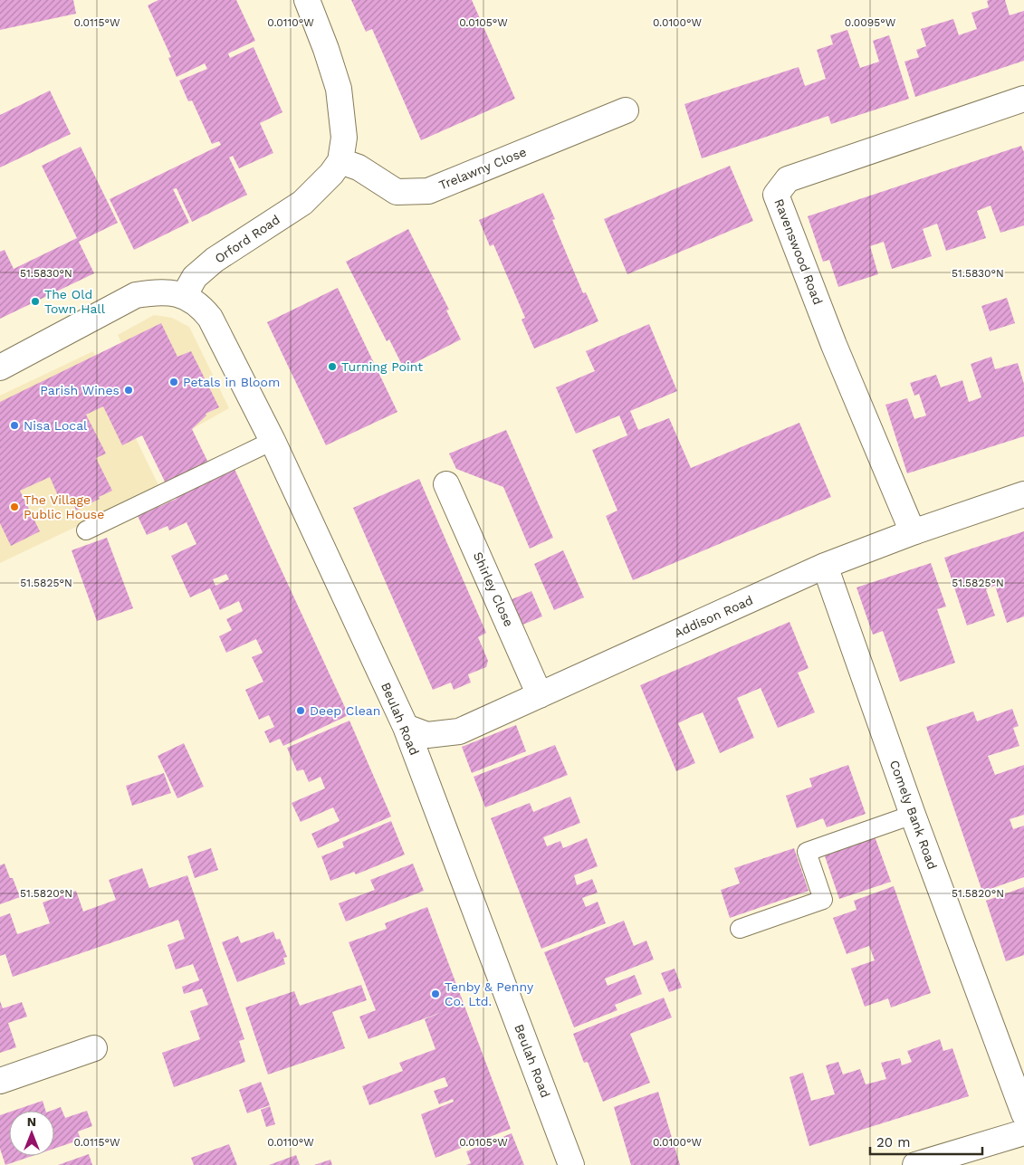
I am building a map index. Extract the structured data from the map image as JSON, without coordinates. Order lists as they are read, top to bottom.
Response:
{
  "streets": {
    "street": [
      "Trelawny Close",
      "Orford Road",
      "Ravenswood Road",
      "Shirley Close",
      "Addison Road",
      "Beulah Road",
      "Comely Bank Road"
    ]
  },
  "crossings": [
    ["Trelawny Close", "Orford Road"],
    ["Orford Road", "Beulah Road"],
    ["Ravenswood Road", "Addison Road"],
    ["Shirley Close", "Addison Road"],
    ["Addison Road", "Beulah Road"],
    ["Addison Road", "Comely Bank Road"]
  ],
  "places": [
    "The Old Town Hall",
    "Turning Point",
    "Petals in Bloom",
    "Parish Wines",
    "Nisa Local",
    "The Village Public House",
    "Deep Clean",
    "Tenby & Penny Co. Ltd."
  ],
  "scale_bar": "20 m",
  "north": "top",
  "coordinates": [
    "0.0115°W",
    "0.0110°W",
    "0.0105°W",
    "0.0100°W",
    "0.0095°W",
    "51.5830°N",
    "51.5825°N",
    "51.5820°N"
  ]
}
